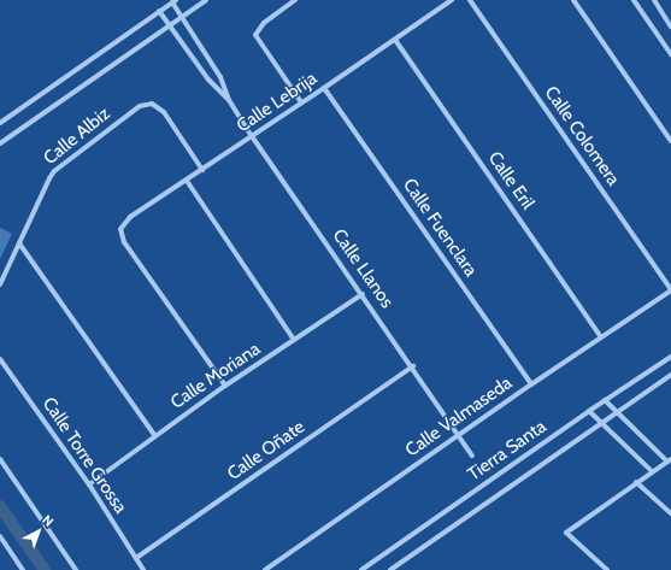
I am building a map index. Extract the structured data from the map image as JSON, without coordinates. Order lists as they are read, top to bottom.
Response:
{
  "streets": {
    "street": [
      "Calle Lebrija",
      "Calle Albiz",
      "Calle Colomera",
      "Calle Eril",
      "Calle Fuenclara",
      "Calle Llanos",
      "Calle Moriana",
      "Calle Valmaseda",
      "Calle Oñate",
      "Tierra Santa",
      "Calle Torre Grossa"
    ]
  },
  "crossings": [
    ["Calle Lebrija", "Calle Albiz"],
    ["Calle Lebrija", "Calle Eril"],
    ["Calle Lebrija", "Calle Fuenclara"],
    ["Calle Lebrija", "Calle Llanos"],
    ["Calle Lebrija", "Calle Moriana"],
    ["Calle Colomera", "Calle Valmaseda"],
    ["Calle Eril", "Calle Valmaseda"],
    ["Calle Fuenclara", "Calle Valmaseda"],
    ["Calle Llanos", "Calle Moriana"],
    ["Calle Llanos", "Calle Valmaseda"],
    ["Calle Llanos", "Calle Oñate"],
    ["Calle Moriana", "Calle Torre Grossa"],
    ["Calle Oñate", "Calle Torre Grossa"]
  ],
  "north": "top right"
}
